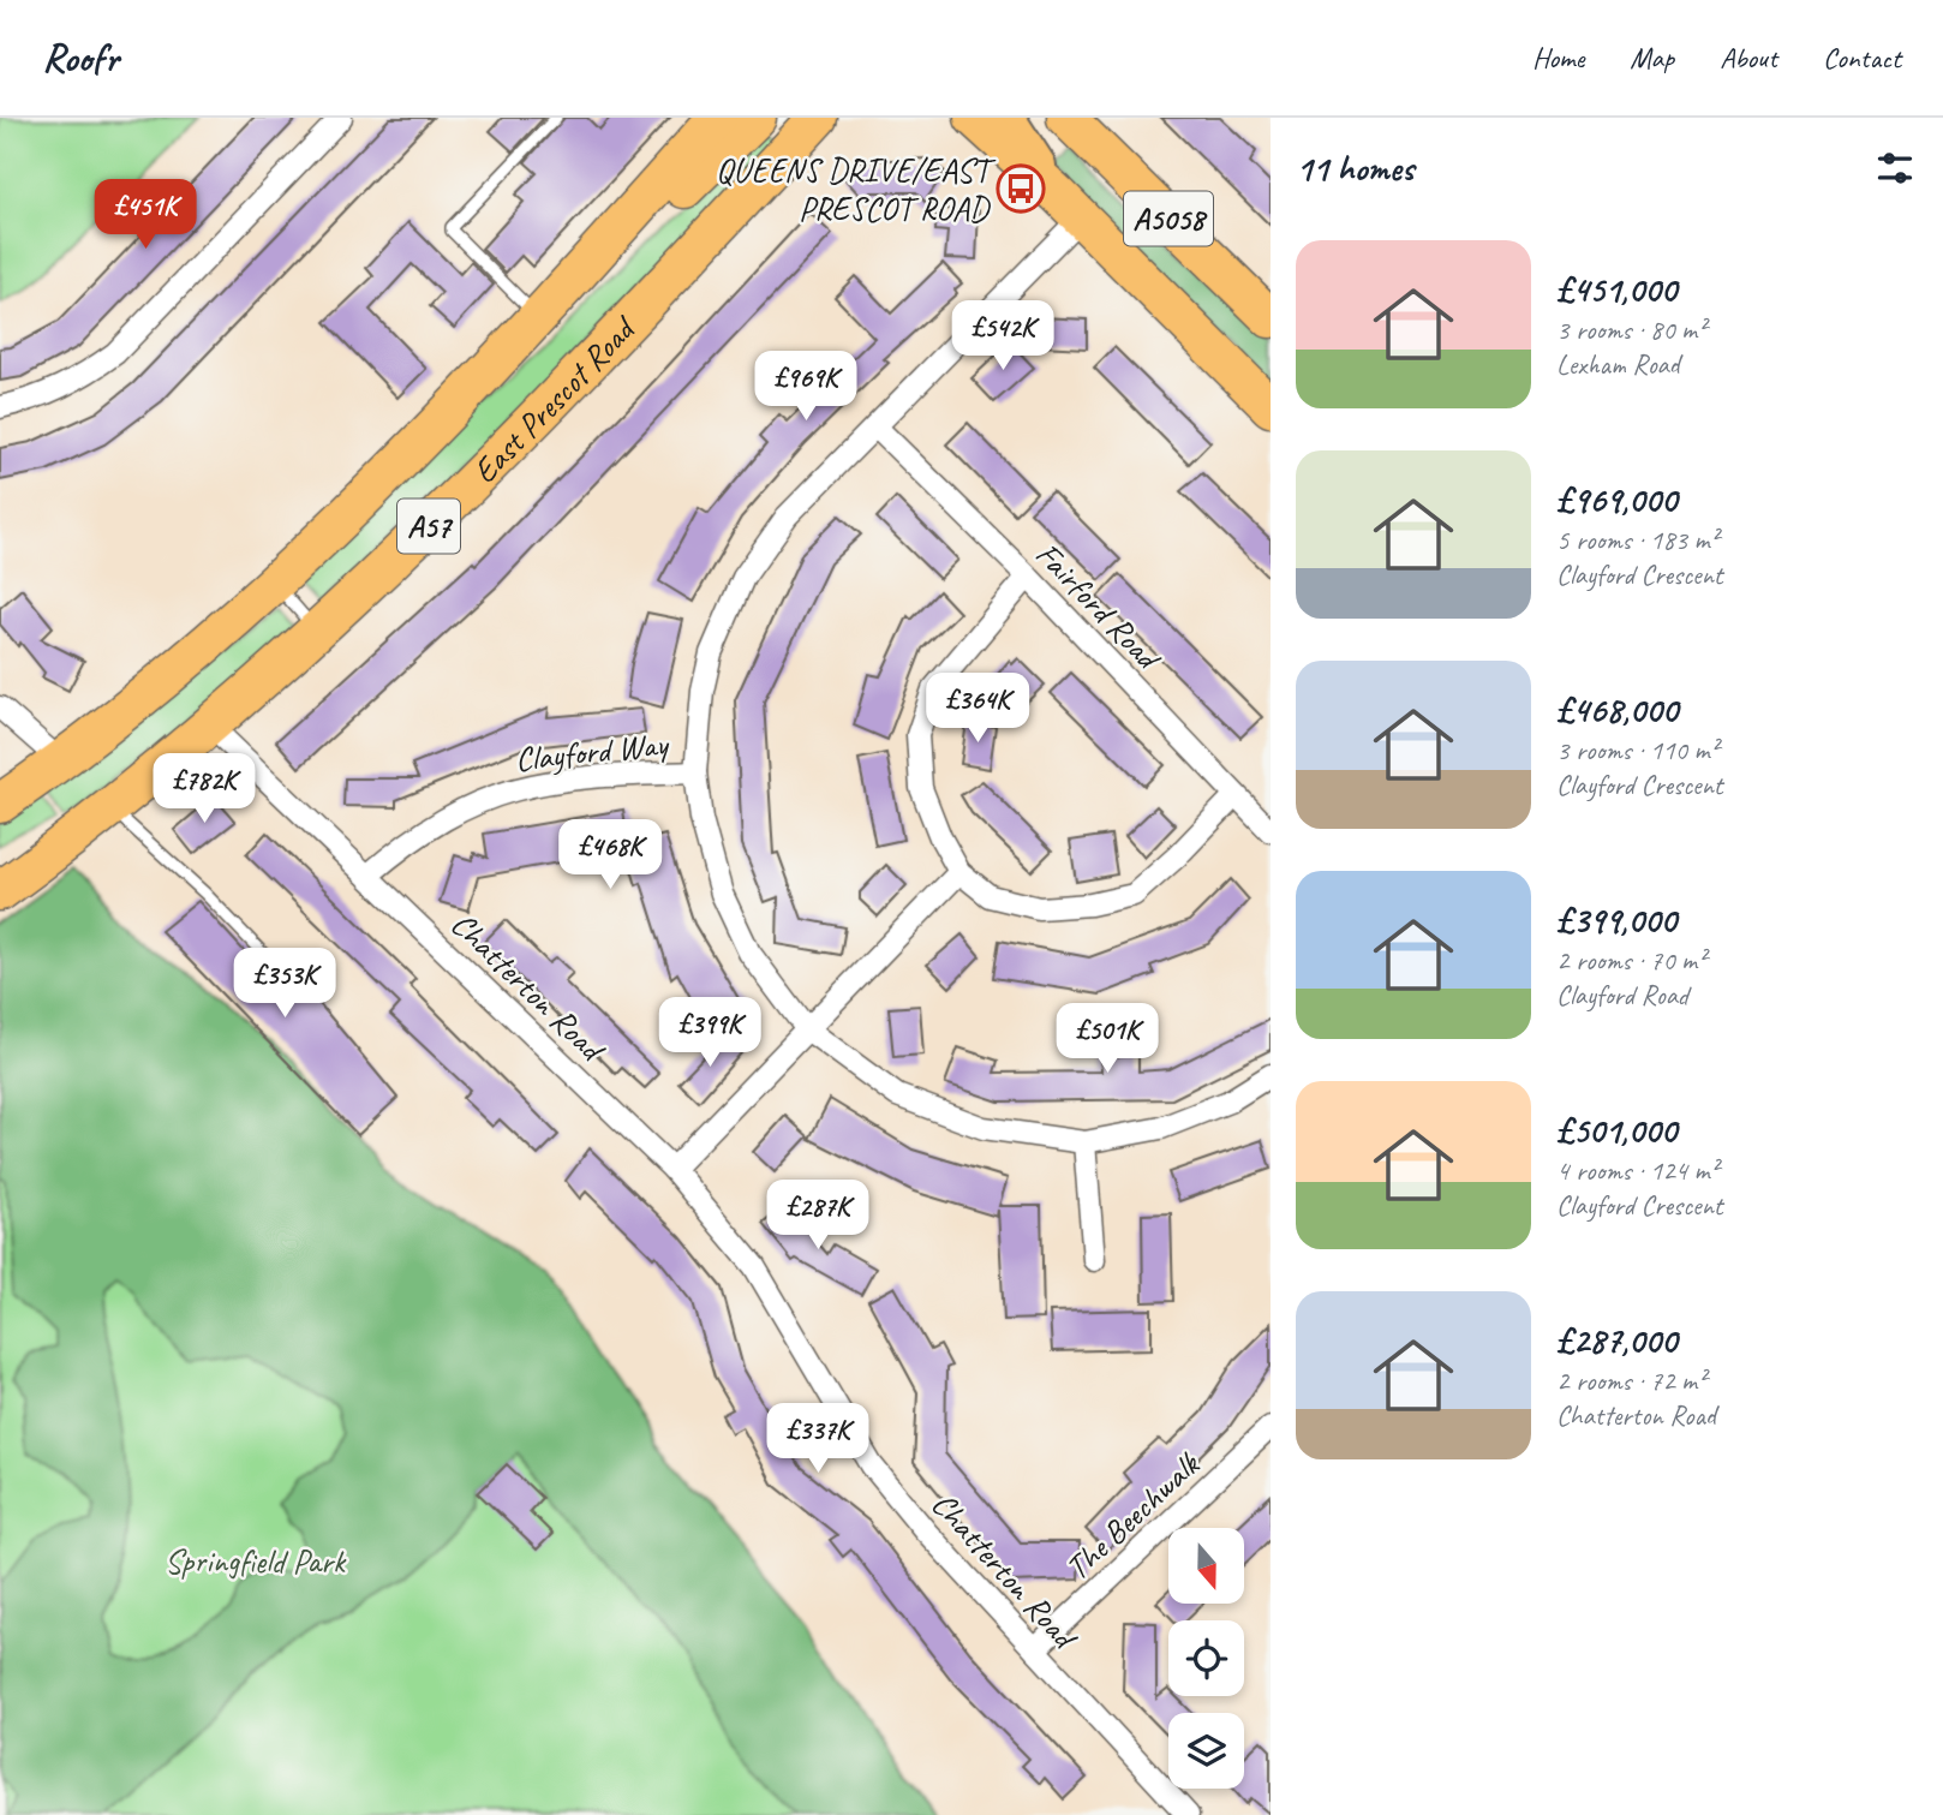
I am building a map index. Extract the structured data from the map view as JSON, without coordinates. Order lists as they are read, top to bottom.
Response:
{
  "streets": {
    "highway": ["A5058", "East Prescot Road", "A57"],
    "street": [
      "Fairford Road",
      "Clayford Way",
      "Chatterton Road",
      "The Beechwalk"
    ]
  },
  "crossings": [
    ["East Prescot Road", "Chatterton Road"],
    ["Clayford Way", "Chatterton Road"],
    ["Chatterton Road", "The Beechwalk"]
  ],
  "parks": ["Springfield Park"],
  "places": {
    "bus stop": ["QUEENS DRIVE/EAST PRESCOT ROAD"]
  },
  "north": "bottom",
  "page": {
    "header": "Roofr",
    "nav": [
      "Home",
      "Map",
      "About",
      "Contact"
    ],
    "heading": "11 homes",
    "price": [
      "£451K",
      "£542K",
      "£969K",
      "£364K",
      "£782K",
      "£468K",
      "£353K",
      "£399K",
      "£501K",
      "£287K",
      "£337K"
    ],
    "list": [
      {
        "name": "£451,000",
        "note": "3 rooms · 80 m² · Lexham Road"
      },
      {
        "name": "£969,000",
        "note": "5 rooms · 183 m² · Clayford Crescent"
      },
      {
        "name": "£468,000",
        "note": "3 rooms · 110 m² · Clayford Crescent"
      },
      {
        "name": "£399,000",
        "note": "2 rooms · 70 m² · Clayford Road"
      },
      {
        "name": "£501,000",
        "note": "4 rooms · 124 m² · Clayford Crescent"
      },
      {
        "name": "£287,000",
        "note": "2 rooms · 72 m² · Chatterton Road"
      }
    ]
  }
}
